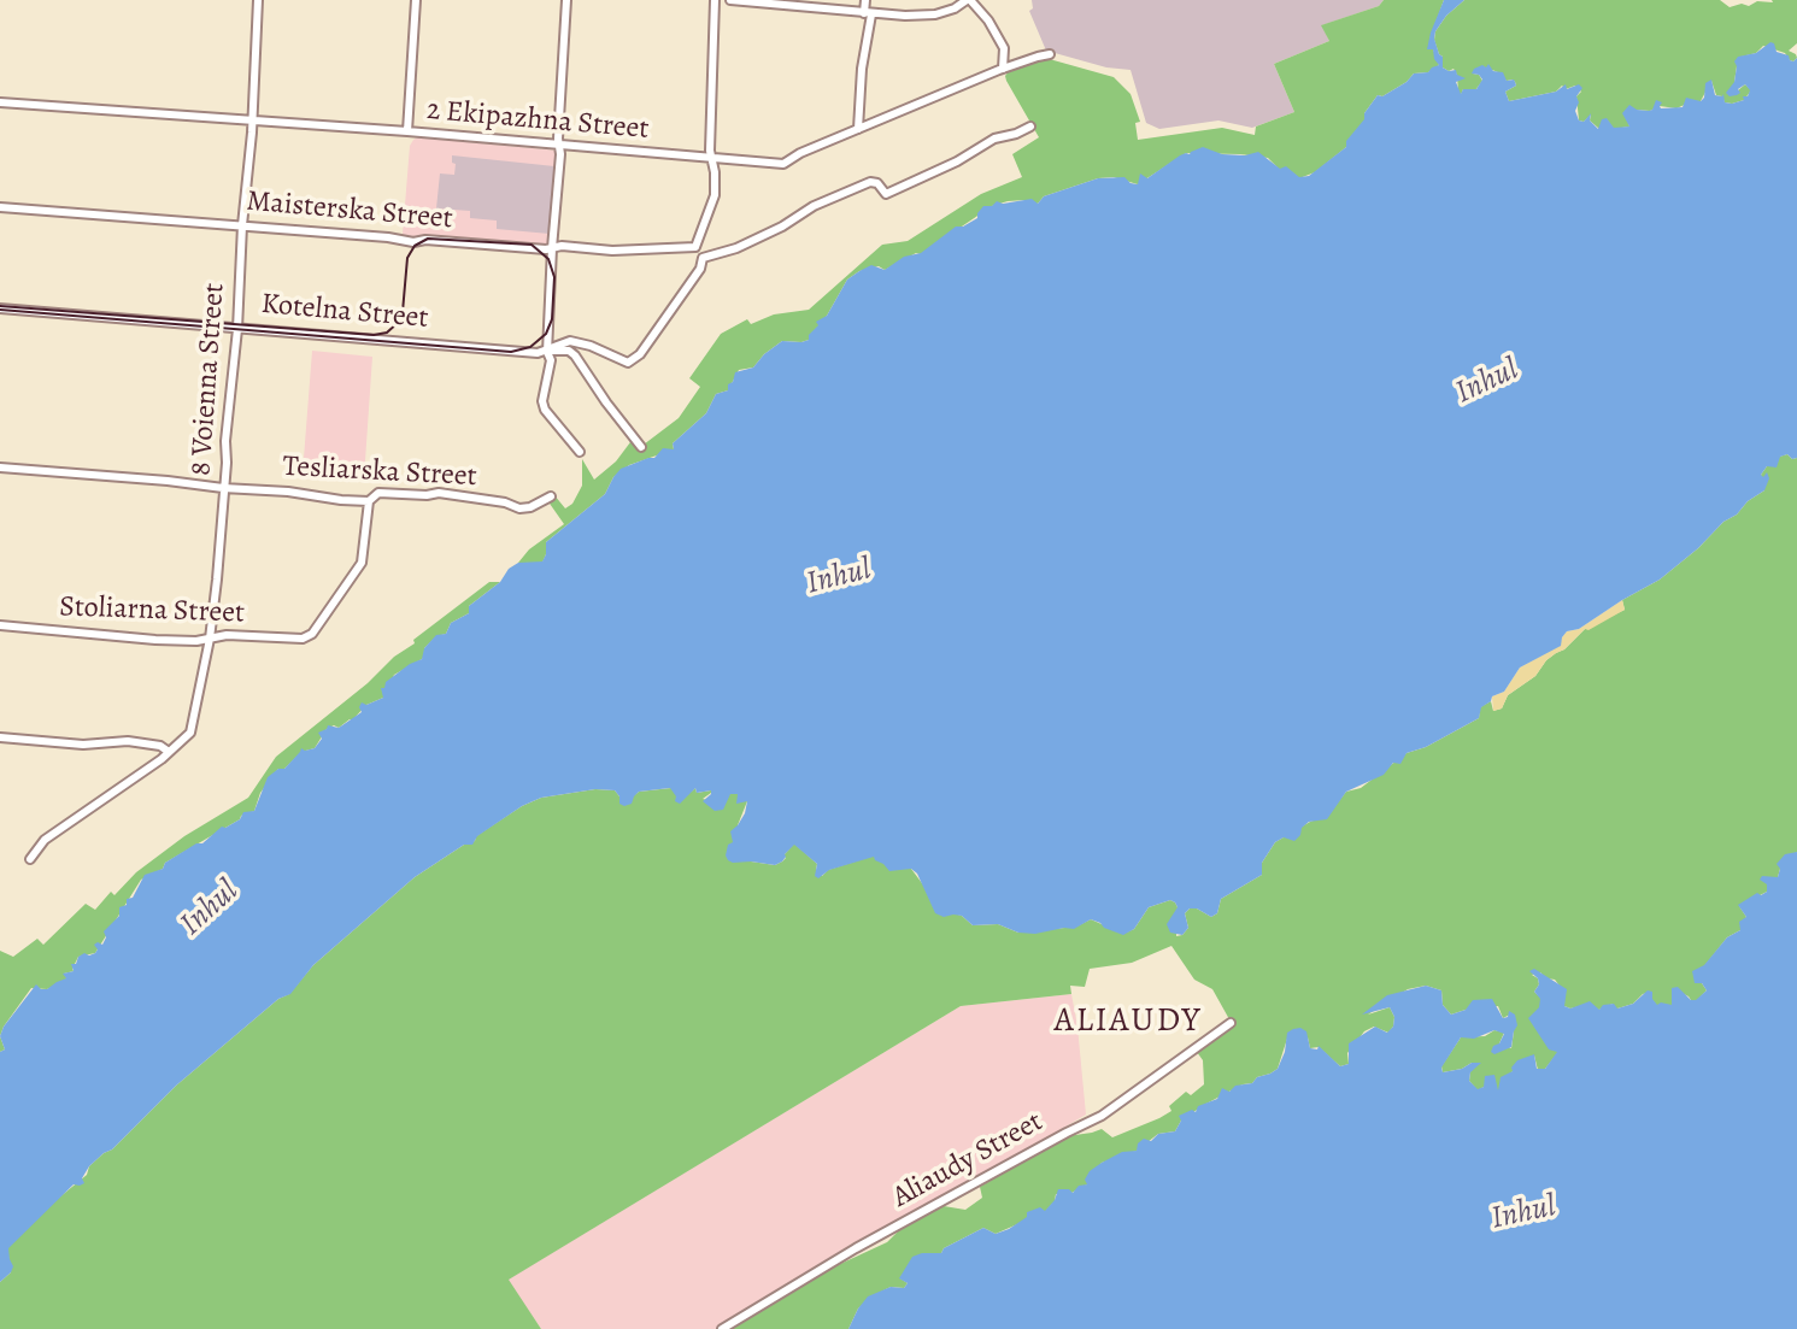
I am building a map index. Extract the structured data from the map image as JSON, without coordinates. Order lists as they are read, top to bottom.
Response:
{
  "streets": {
    "street": [
      "2 Ekipazhna Street",
      "Maisterska Street",
      "Kotelna Street",
      "8 Voienna Street",
      "Tesliarska Street",
      "Stoliarna Street",
      "Aliaudy Street"
    ]
  },
  "crossings": [
    ["2 Ekipazhna Street", "8 Voienna Street"],
    ["Maisterska Street", "8 Voienna Street"],
    ["Kotelna Street", "8 Voienna Street"],
    ["8 Voienna Street", "Tesliarska Street"],
    ["8 Voienna Street", "Stoliarna Street"],
    ["Tesliarska Street", "Stoliarna Street"]
  ],
  "districts": ["ALIAUDY"],
  "water": ["Inhul"]
}
